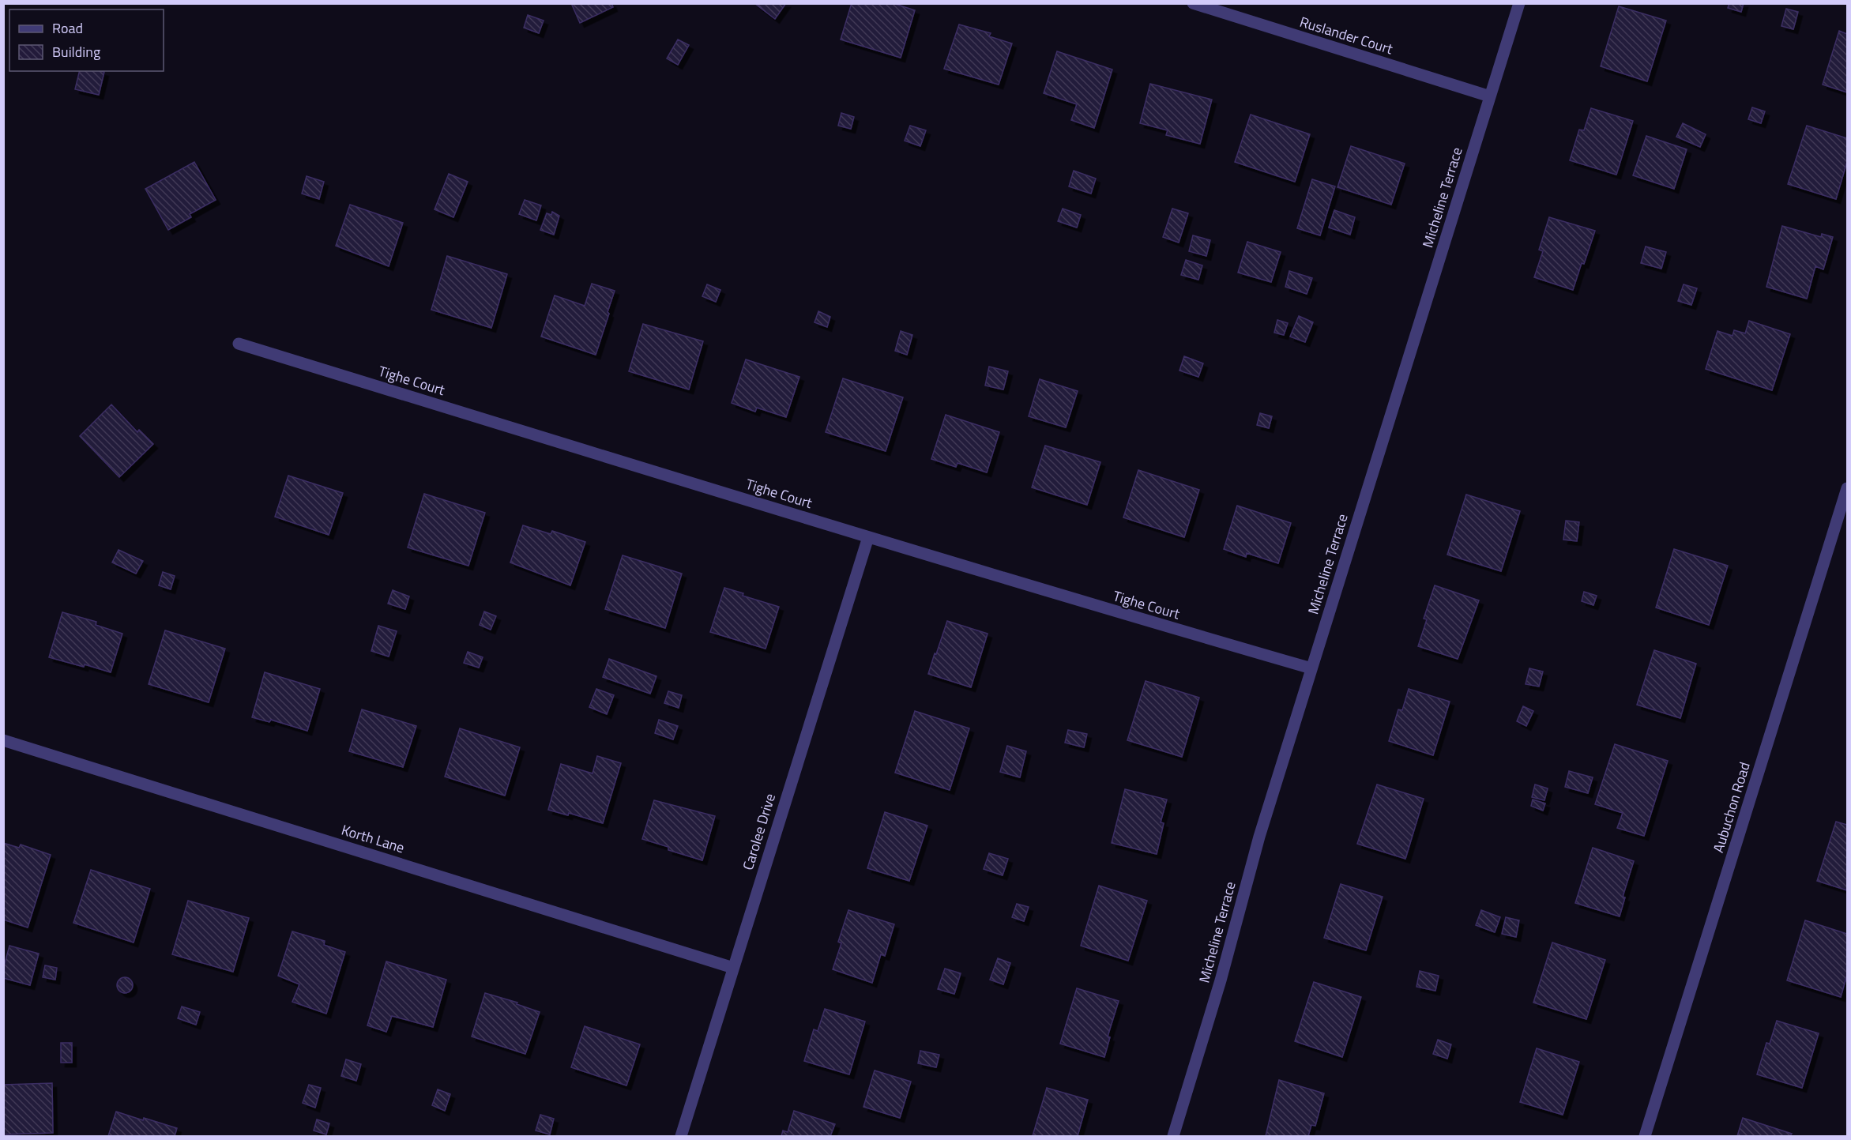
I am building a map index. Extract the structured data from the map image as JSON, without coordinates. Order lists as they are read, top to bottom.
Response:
{
  "streets": {
    "street": [
      "Ruslander Court",
      "Micheline Terrace",
      "Tighe Court",
      "Aubuchon Road",
      "Carolee Drive",
      "Korth Lane"
    ]
  },
  "crossings": [
    ["Ruslander Court", "Micheline Terrace"],
    ["Micheline Terrace", "Tighe Court"],
    ["Tighe Court", "Carolee Drive"],
    ["Carolee Drive", "Korth Lane"]
  ],
  "legend": ["Road", "Building"]
}
